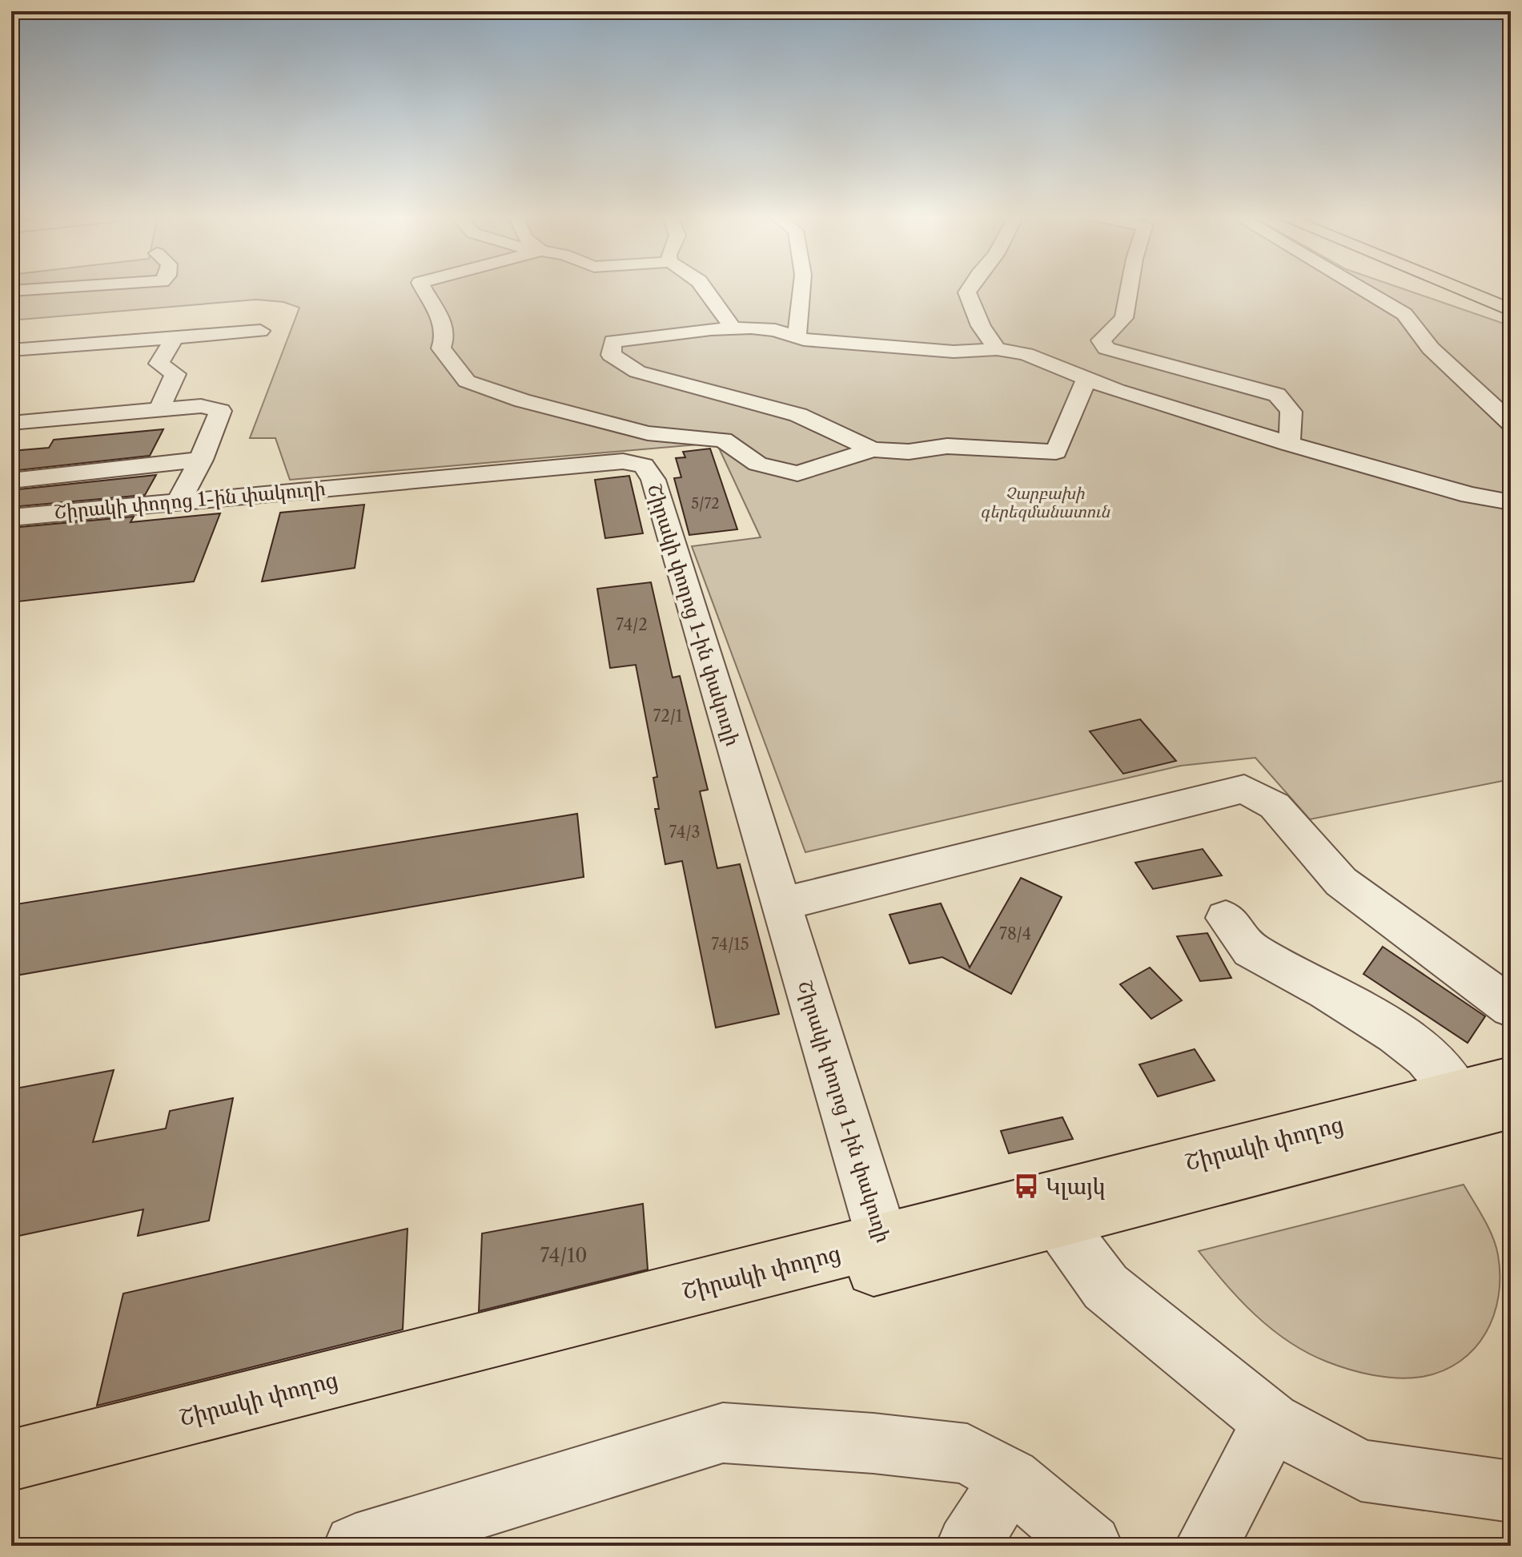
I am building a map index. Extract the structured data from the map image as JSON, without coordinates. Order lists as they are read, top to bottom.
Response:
{
  "streets": {
    "main road": ["Շիրակի փողոց"],
    "street": ["Շիրակի փողոց 1-ին փակուղի"]
  },
  "crossings": [
    ["Շիրակի փողոց 1-ին փակուղի", "Շիրակի փողոց"]
  ],
  "parks": ["Չարբախի գերեզմանատուն"],
  "places": {
    "bus stop": ["Կլայկ"]
  },
  "house_numbers": [
    "5/72",
    "74/2",
    "72/1",
    "74/3",
    "78/4",
    "74/15",
    "74/10"
  ]
}
